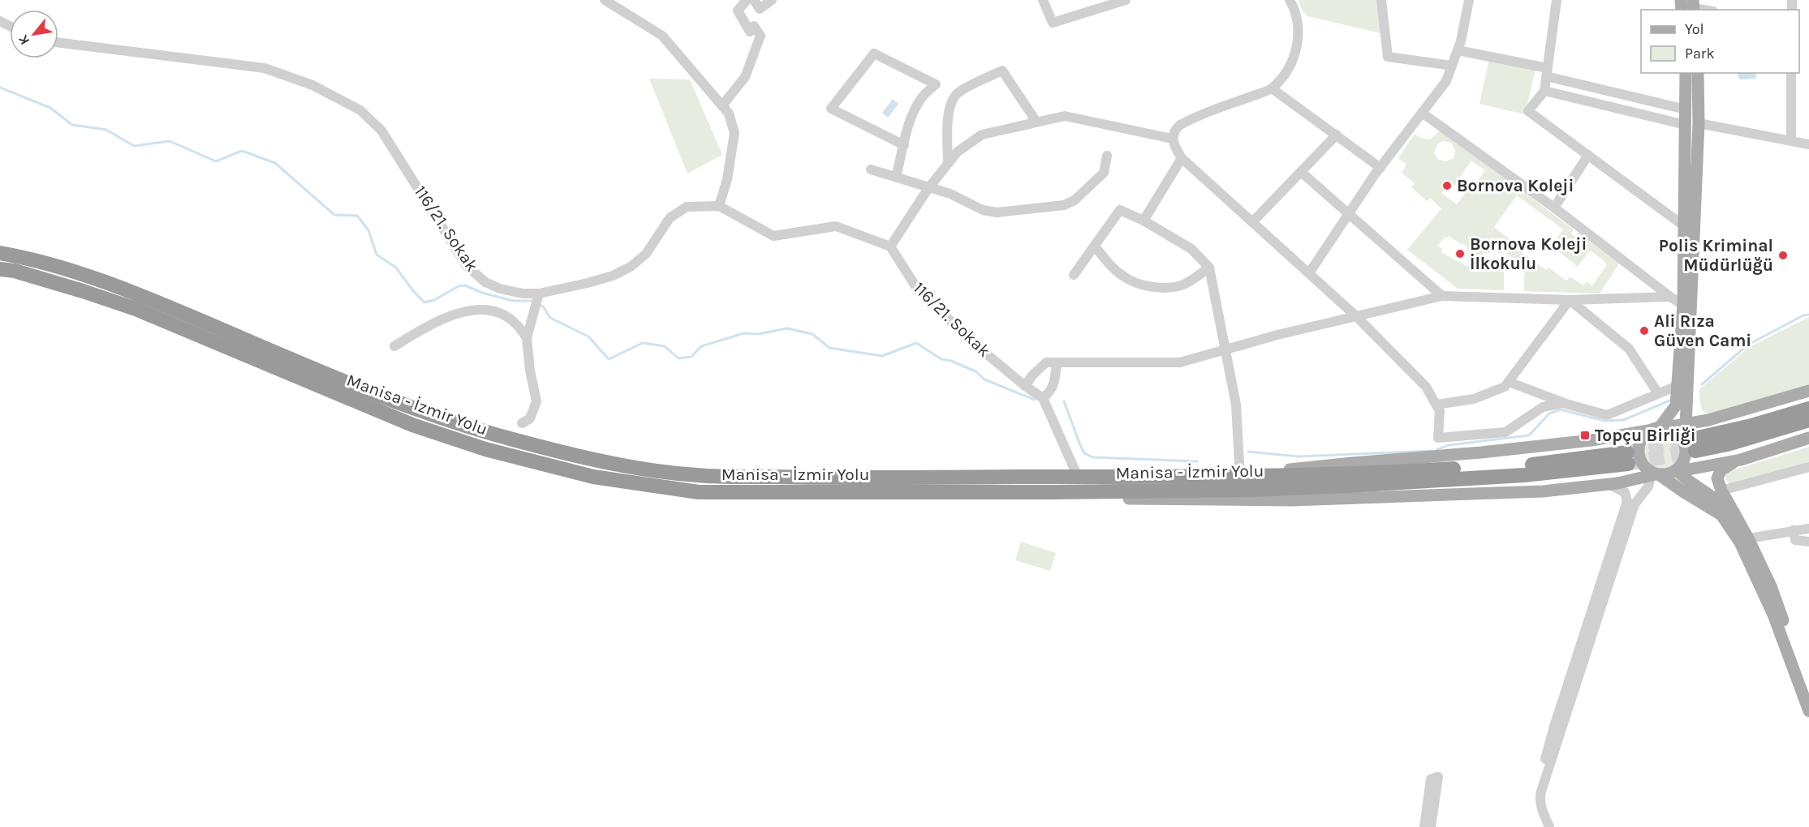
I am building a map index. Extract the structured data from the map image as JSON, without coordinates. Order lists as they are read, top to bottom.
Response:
{
  "streets": {
    "highway": ["Manisa - İzmir Yolu"],
    "street": ["116/21. Sokak"]
  },
  "places": {
    "other": [
      "Bornova Koleji",
      "Bornova Koleji İlkokulu",
      "Polis Kriminal Müdürlüğü",
      "Ali Rıza Güven Cami"
    ],
    "transit": ["Topçu Birliği"]
  },
  "legend": ["Yol", "Park"],
  "north": "bottom left"
}
